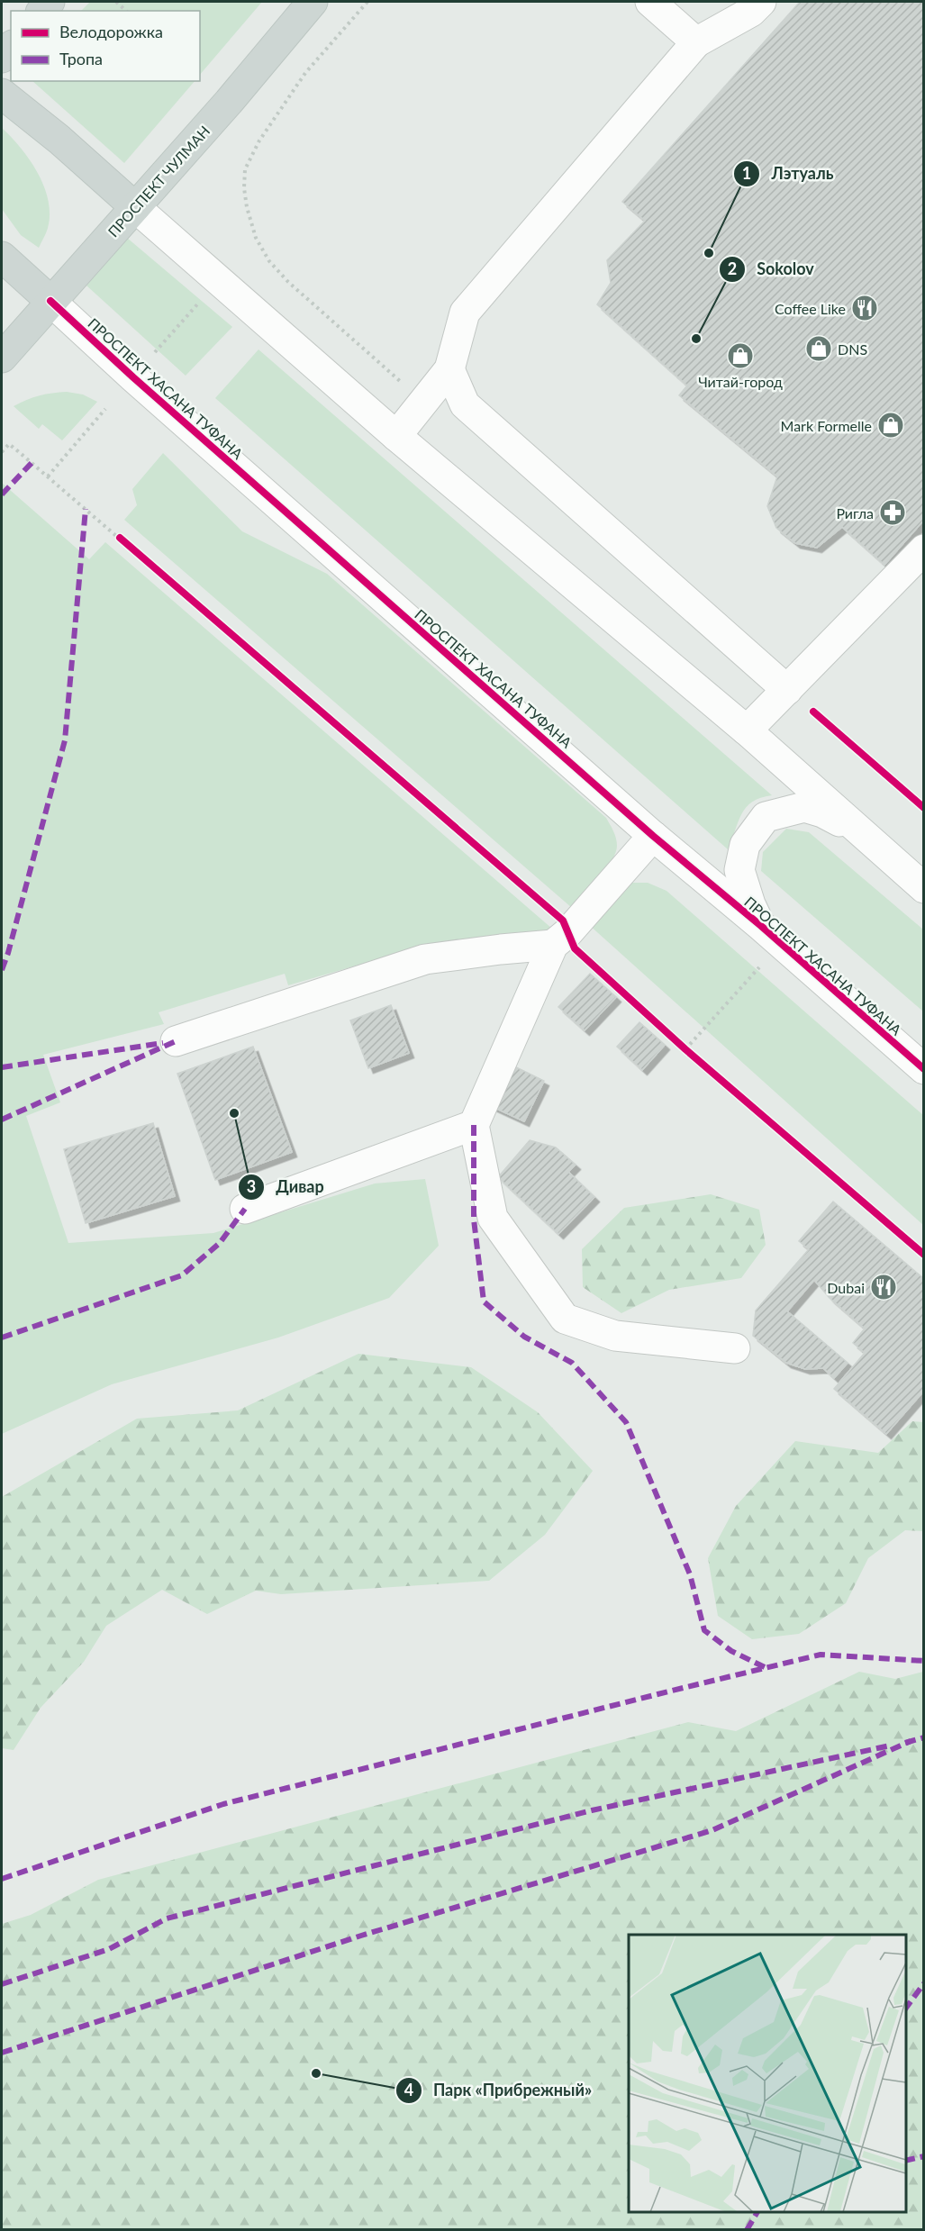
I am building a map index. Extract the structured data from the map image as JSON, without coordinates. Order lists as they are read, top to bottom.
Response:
{
  "streets": {
    "main road": ["ПРОСПЕКТ ЧУЛМАН", "ПРОСПЕКТ ХАСАНА ТУФАНА"]
  },
  "crossings": [
    ["ПРОСПЕКТ ЧУЛМАН", "ПРОСПЕКТ ХАСАНА ТУФАНА"]
  ],
  "places": {
    "other": [
      "Лэтуаль",
      "Sokolov",
      "Дивар",
      "Парк «Прибрежный»"
    ],
    "restaurant": ["Coffee Like", "Dubai"],
    "shop": ["DNS", "Читай-город", "Mark Formelle"],
    "pharmacy": ["Ригла"]
  },
  "legend": ["Велодорожка", "Тропа"]
}
